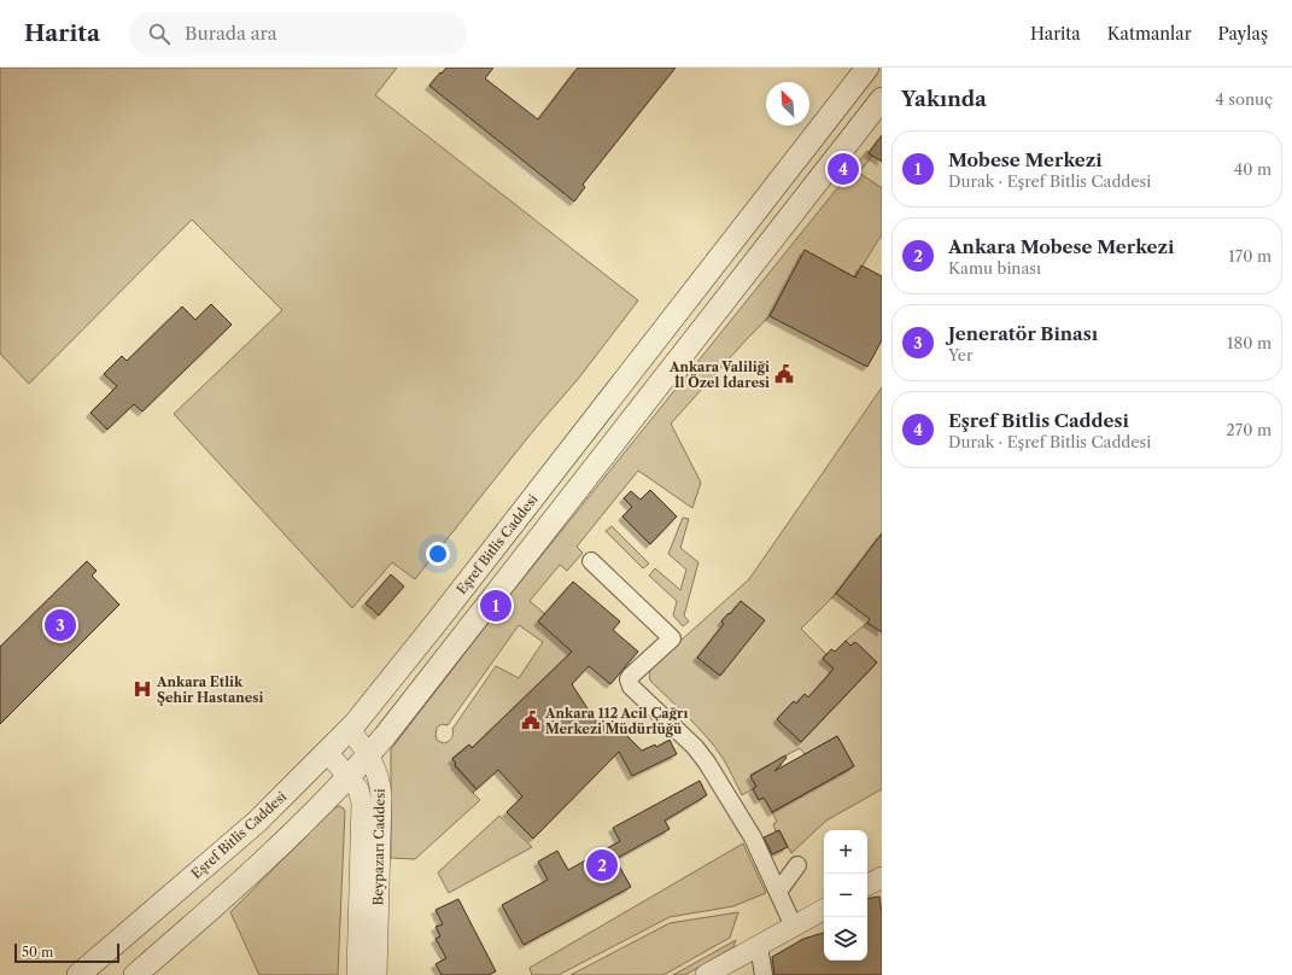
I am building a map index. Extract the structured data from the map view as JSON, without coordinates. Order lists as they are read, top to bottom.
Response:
{
  "streets": {
    "main road": ["Eşref Bitlis Caddesi"],
    "street": ["Beypazarı Caddesi"]
  },
  "crossings": [
    ["Eşref Bitlis Caddesi", "Beypazarı Caddesi"]
  ],
  "places": {
    "public building": ["Ankara Valiliği İl Özel İdaresi", "Ankara 112 Acil Çağrı Merkezi Müdürlüğü"],
    "hospital": ["Ankara Etlik Şehir Hastanesi"]
  },
  "scale_bar": "50 m",
  "north": "top left",
  "page": {
    "header": "Harita",
    "search": "Burada ara",
    "nav": ["Harita", "Katmanlar", "Paylaş"],
    "heading": ["Yakında", "4 sonuç"],
    "list": [
      {
        "mark": "1",
        "name": "Mobese Merkezi",
        "note": "Durak · Eşref Bitlis Caddesi",
        "value": "40 m"
      },
      {
        "mark": "2",
        "name": "Ankara Mobese Merkezi",
        "note": "Kamu binası",
        "value": "170 m"
      },
      {
        "mark": "3",
        "name": "Jeneratör Binası",
        "note": "Yer",
        "value": "180 m"
      },
      {
        "mark": "4",
        "name": "Eşref Bitlis Caddesi",
        "note": "Durak · Eşref Bitlis Caddesi",
        "value": "270 m"
      }
    ],
    "pins": [
      "4",
      "1",
      "3",
      "2"
    ],
    "map_buttons": ["+", "−"],
    "scale": "50 m"
  }
}
